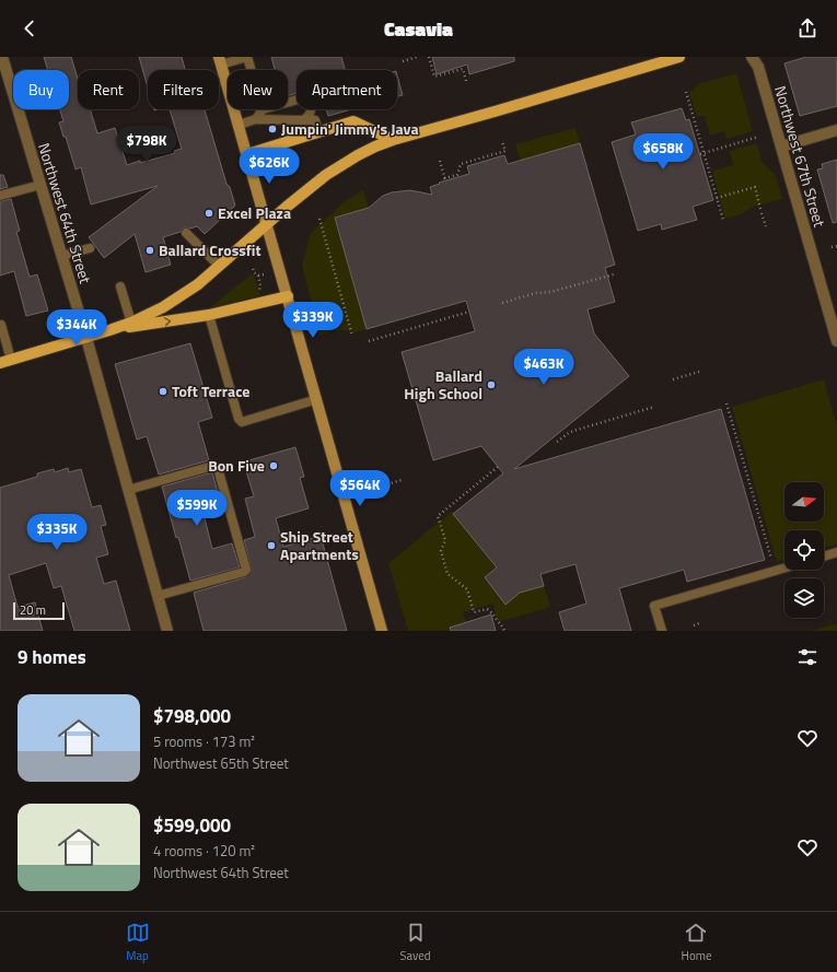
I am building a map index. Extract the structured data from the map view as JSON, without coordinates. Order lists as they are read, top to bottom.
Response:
{
  "streets": {
    "street": ["Northwest 67th Street", "Northwest 64th Street"]
  },
  "places": [
    "Jumpin' Jimmy's Java",
    "Excel Plaza",
    "Ballard Crossfit",
    "Ballard High School",
    "Toft Terrace",
    "Bon Five",
    "Ship Street Apartments"
  ],
  "scale_bar": "20 m",
  "north": "right",
  "page": {
    "header": "Casavia",
    "chip": [
      "Buy",
      "Rent",
      "Filters",
      "New",
      "Apartment"
    ],
    "price": [
      "$798K",
      "$658K",
      "$626K",
      "$339K",
      "$344K",
      "$463K",
      "$564K",
      "$599K",
      "$335K"
    ],
    "scale": "20 m",
    "heading": "9 homes",
    "list": [
      {
        "name": "$798,000",
        "note": "5 rooms · 173 m² · Northwest 65th Street"
      },
      {
        "name": "$599,000",
        "note": "4 rooms · 120 m² · Northwest 64th Street"
      }
    ],
    "tabs": ["Map", "Saved", "Home"]
  }
}
